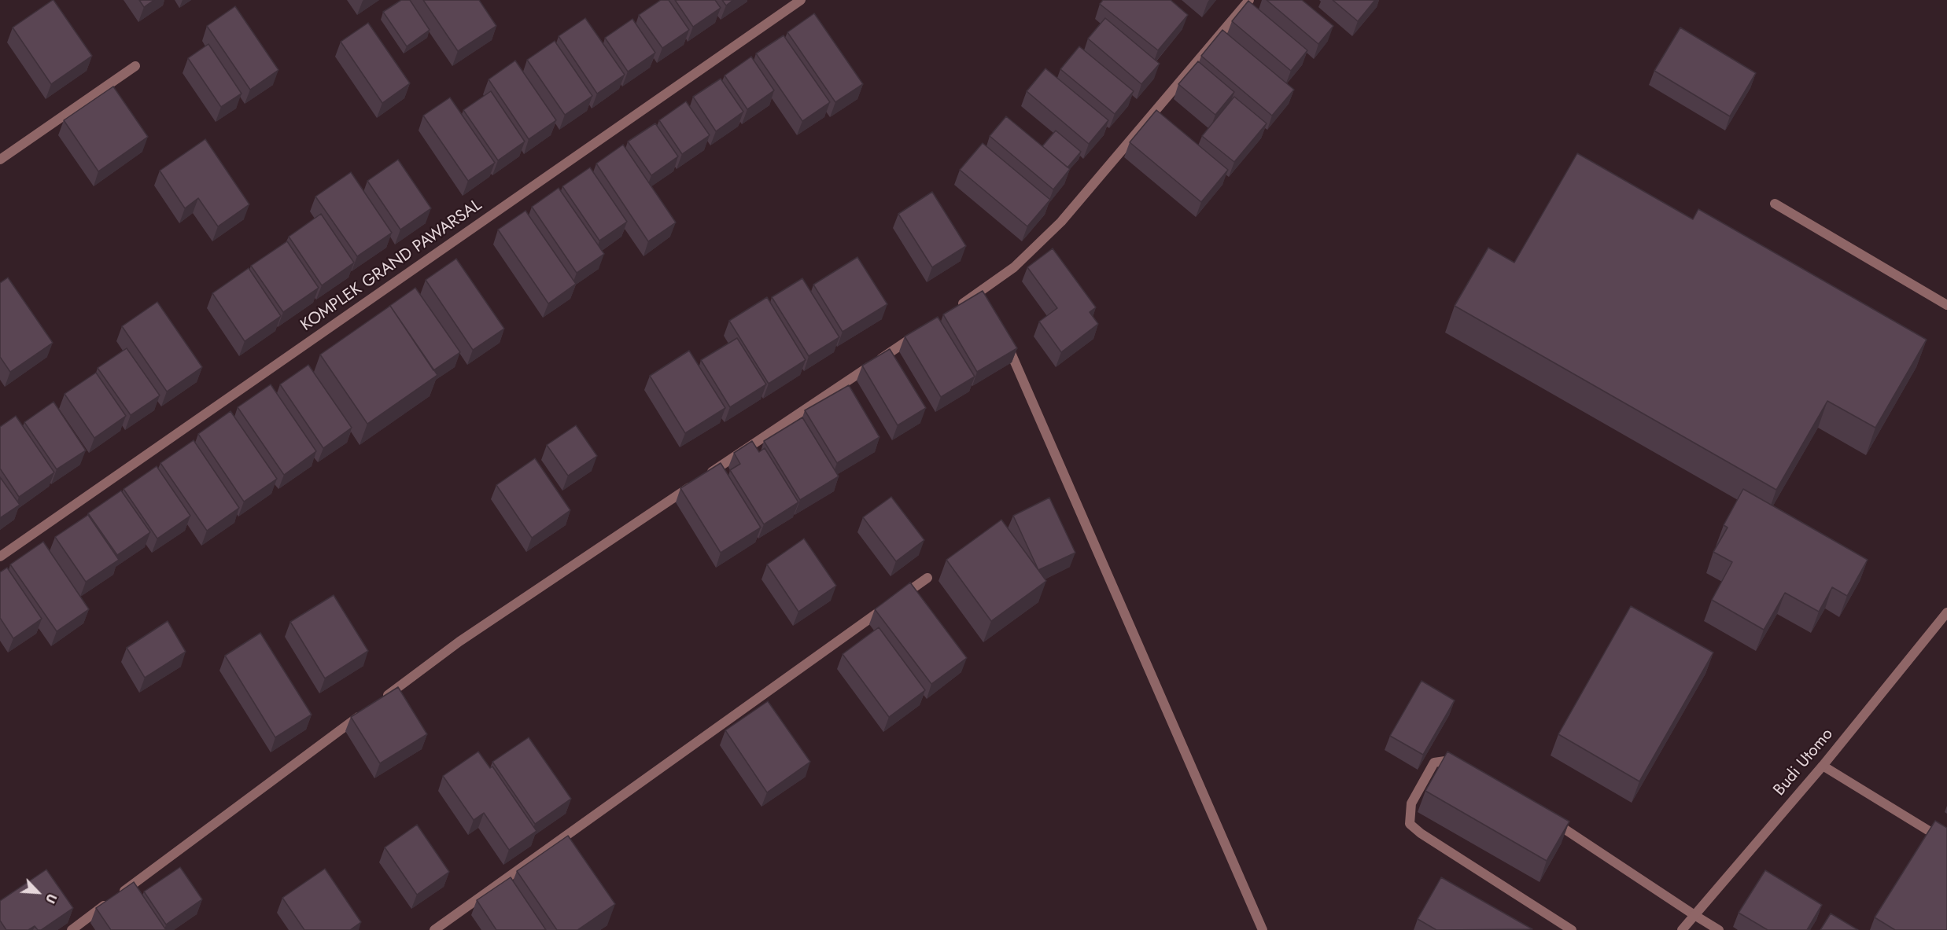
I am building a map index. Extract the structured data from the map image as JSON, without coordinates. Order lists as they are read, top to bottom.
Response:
{
  "streets": {
    "street": ["KOMPLEK GRAND PAWARSAL", "Budi Utomo"]
  },
  "north": "bottom right"
}
